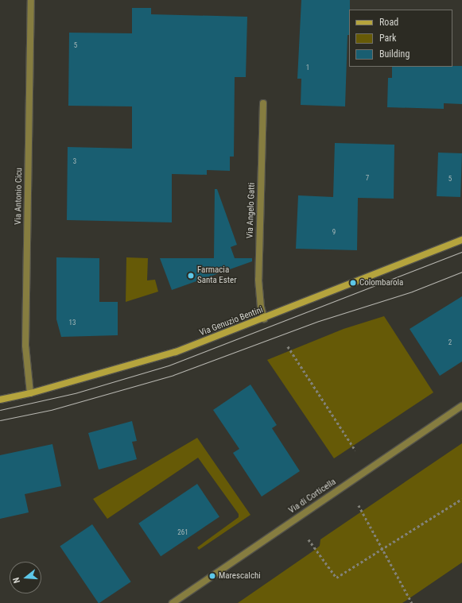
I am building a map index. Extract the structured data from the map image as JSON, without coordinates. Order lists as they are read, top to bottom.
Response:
{
  "streets": {
    "street": [
      "Via Antonio Cicu",
      "Via Angelo Gatti",
      "Via Genuzio Bentini",
      "Via di Corticella"
    ]
  },
  "crossings": [
    ["Via Antonio Cicu", "Via Genuzio Bentini"],
    ["Via Angelo Gatti", "Via Genuzio Bentini"]
  ],
  "places": ["Farmacia Santa Ester", "Colombarola", "Marescalchi"],
  "house_numbers": [
    "5",
    "1",
    "3",
    "7",
    "5",
    "9",
    "13",
    "2",
    "261"
  ],
  "legend": ["Road", "Park", "Building"],
  "north": "left"
}
